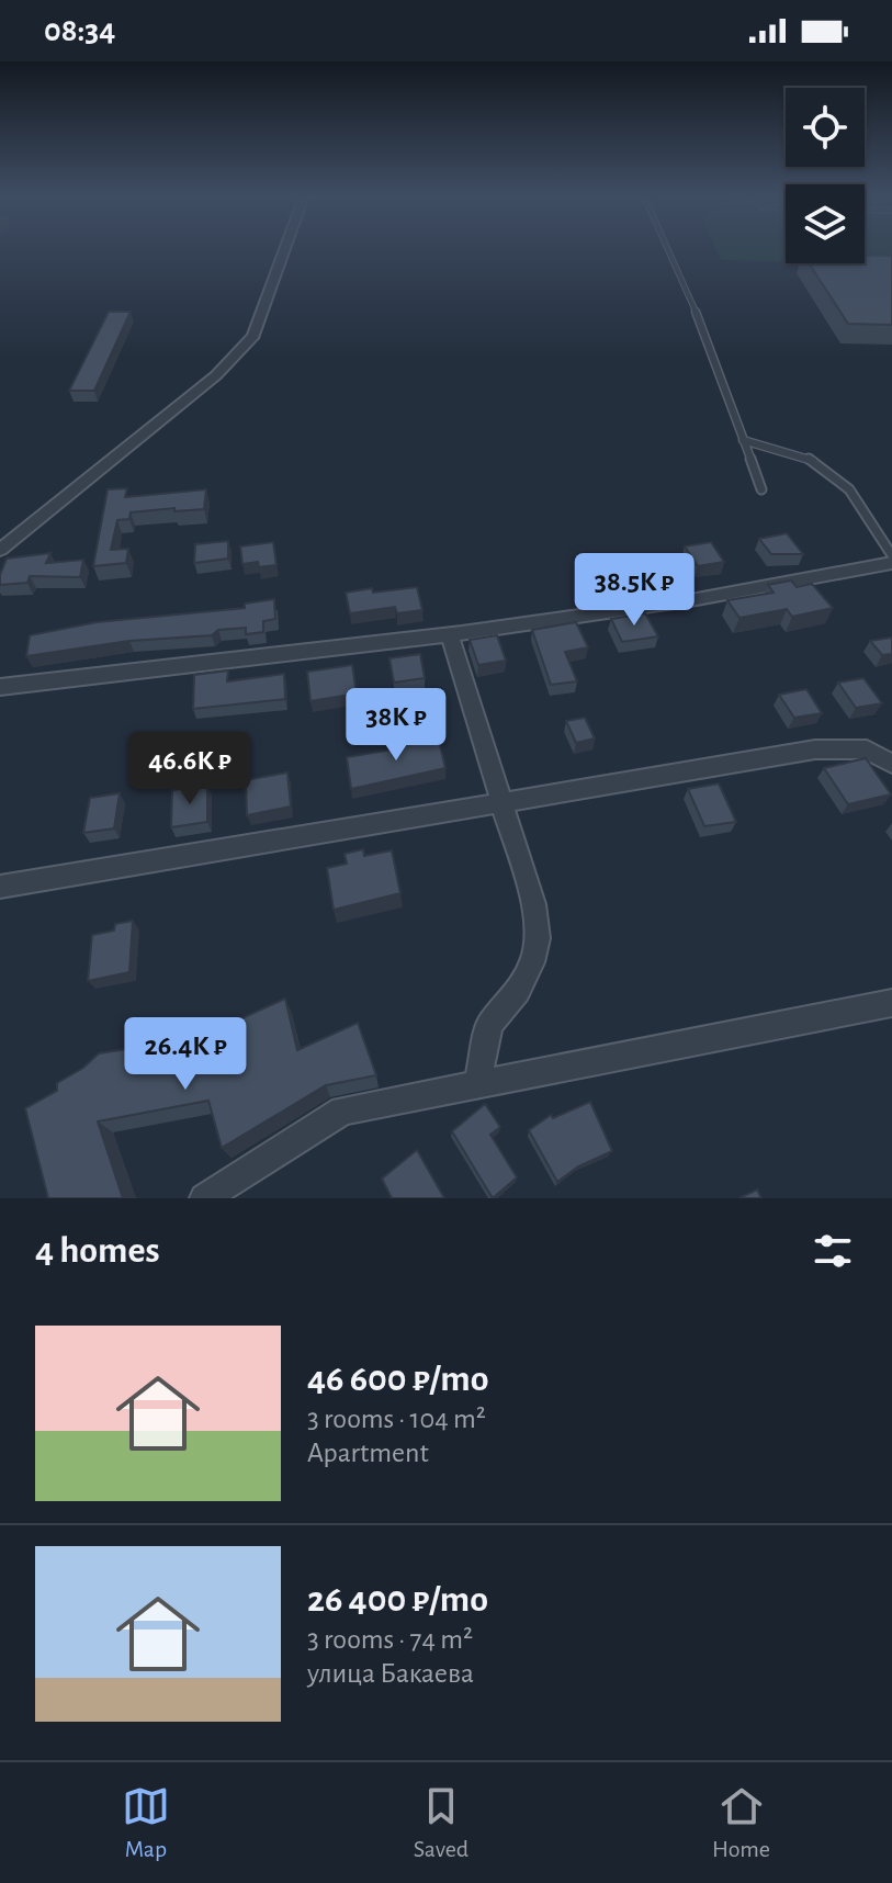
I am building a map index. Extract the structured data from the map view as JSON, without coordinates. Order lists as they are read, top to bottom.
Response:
{
  "page": {
    "status": "08:34",
    "price": [
      "38.5K ₽",
      "38K ₽",
      "46.6K ₽",
      "26.4K ₽"
    ],
    "heading": "4 homes",
    "list": [
      {
        "name": "46 600 ₽/mo",
        "note": "3 rooms · 104 m² · Apartment"
      },
      {
        "name": "26 400 ₽/mo",
        "note": "3 rooms · 74 m² · улица Бакаева"
      }
    ],
    "tabs": ["Map", "Saved", "Home"]
  }
}
